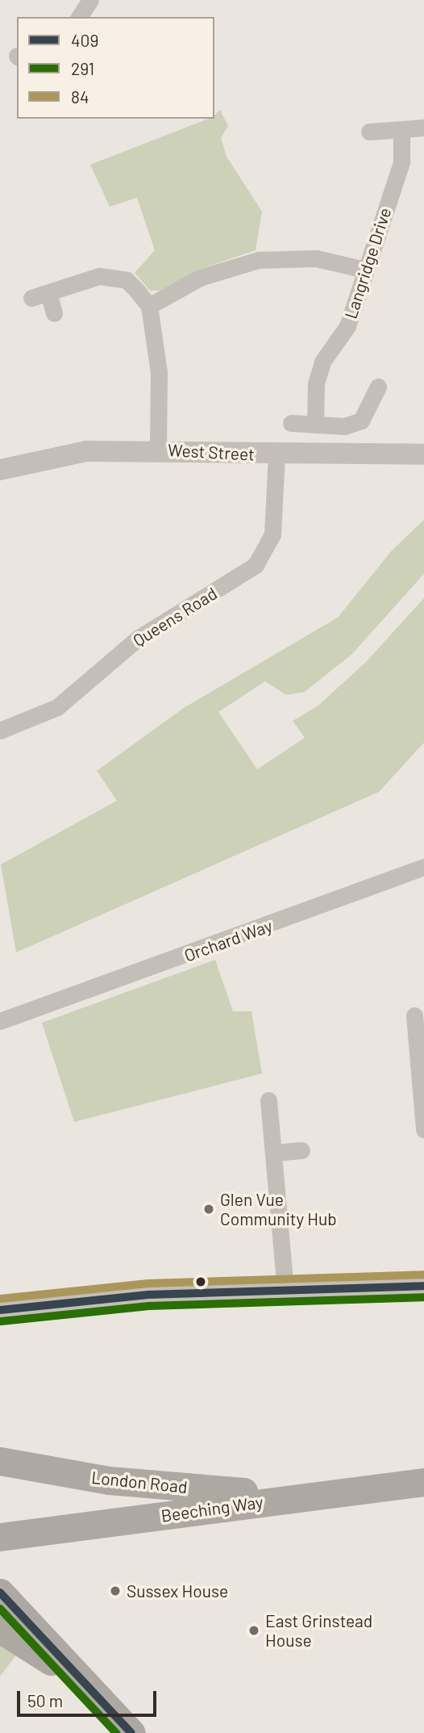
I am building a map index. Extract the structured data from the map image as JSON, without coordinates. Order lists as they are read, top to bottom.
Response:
{
  "streets": {
    "highway": ["London Road", "Beeching Way"],
    "street": [
      "Langridge Drive",
      "West Street",
      "Queens Road",
      "Orchard Way"
    ]
  },
  "crossings": [
    ["West Street", "Queens Road"],
    ["London Road", "Beeching Way"]
  ],
  "places": ["Glen Vue Community Hub", "Sussex House", "East Grinstead House"],
  "lines": ["transit line 84", "transit line 409", "transit line 291"],
  "legend": ["409", "291", "84"],
  "scale_bar": "50 m"
}
